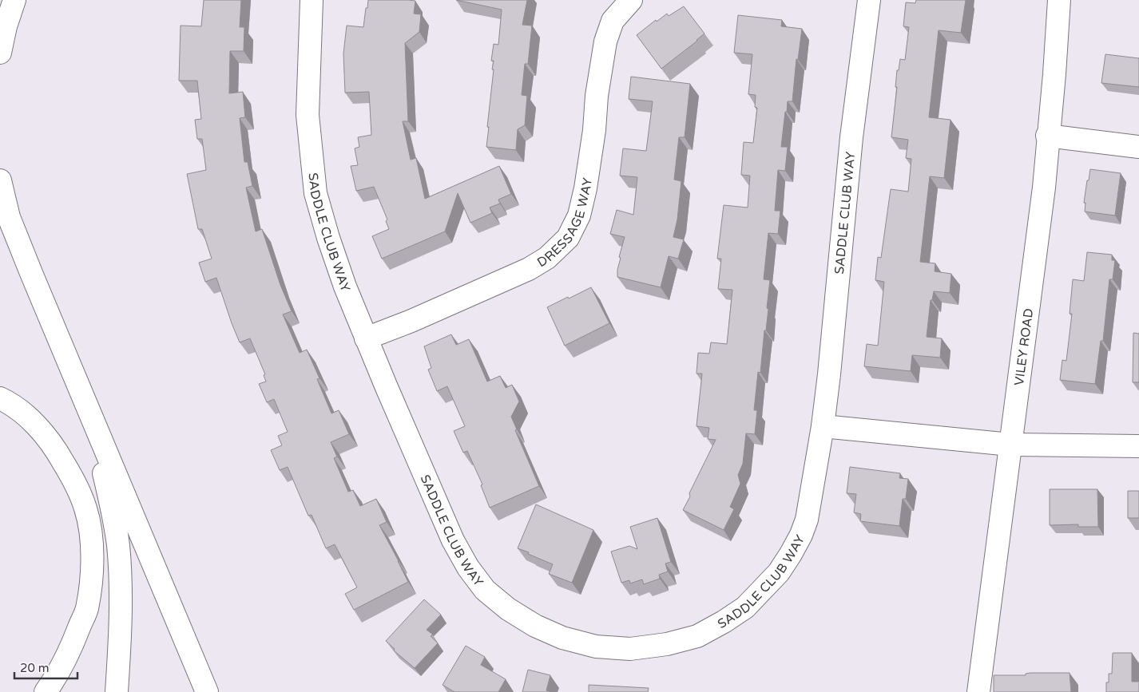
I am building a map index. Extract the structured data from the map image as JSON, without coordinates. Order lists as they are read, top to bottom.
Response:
{
  "streets": {
    "main road": ["SADDLE CLUB WAY", "DRESSAGE WAY", "VILEY ROAD"]
  },
  "crossings": [
    ["SADDLE CLUB WAY", "DRESSAGE WAY"]
  ],
  "scale_bar": "20 m"
}
